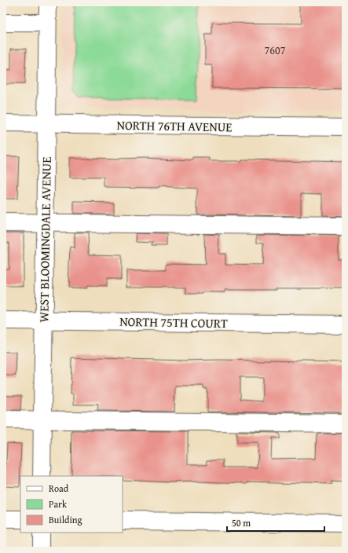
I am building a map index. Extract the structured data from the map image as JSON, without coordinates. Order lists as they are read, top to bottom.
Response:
{
  "streets": {
    "street": ["NORTH 76TH AVENUE", "WEST BLOOMINGDALE AVENUE", "NORTH 75TH COURT"]
  },
  "crossings": [
    ["NORTH 76TH AVENUE", "WEST BLOOMINGDALE AVENUE"],
    ["WEST BLOOMINGDALE AVENUE", "NORTH 75TH COURT"]
  ],
  "house_numbers": ["7607"],
  "legend": ["Road", "Park", "Building"],
  "scale_bar": "50 m"
}
